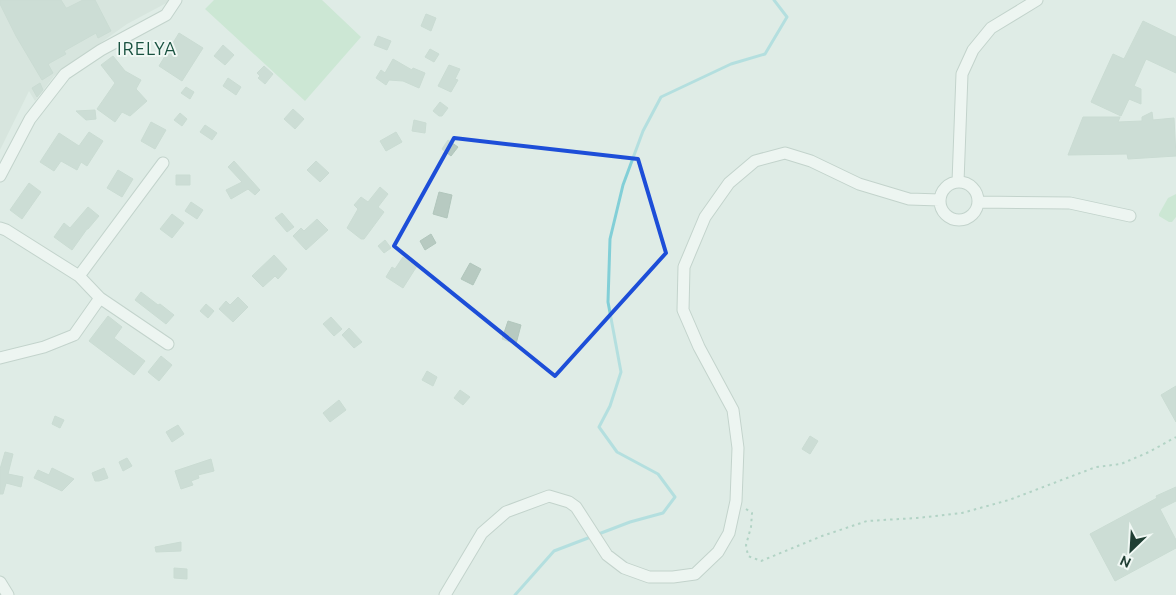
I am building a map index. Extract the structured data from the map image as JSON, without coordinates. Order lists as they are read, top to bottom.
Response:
{
  "districts": ["IRELYA"],
  "north": "bottom left"
}
